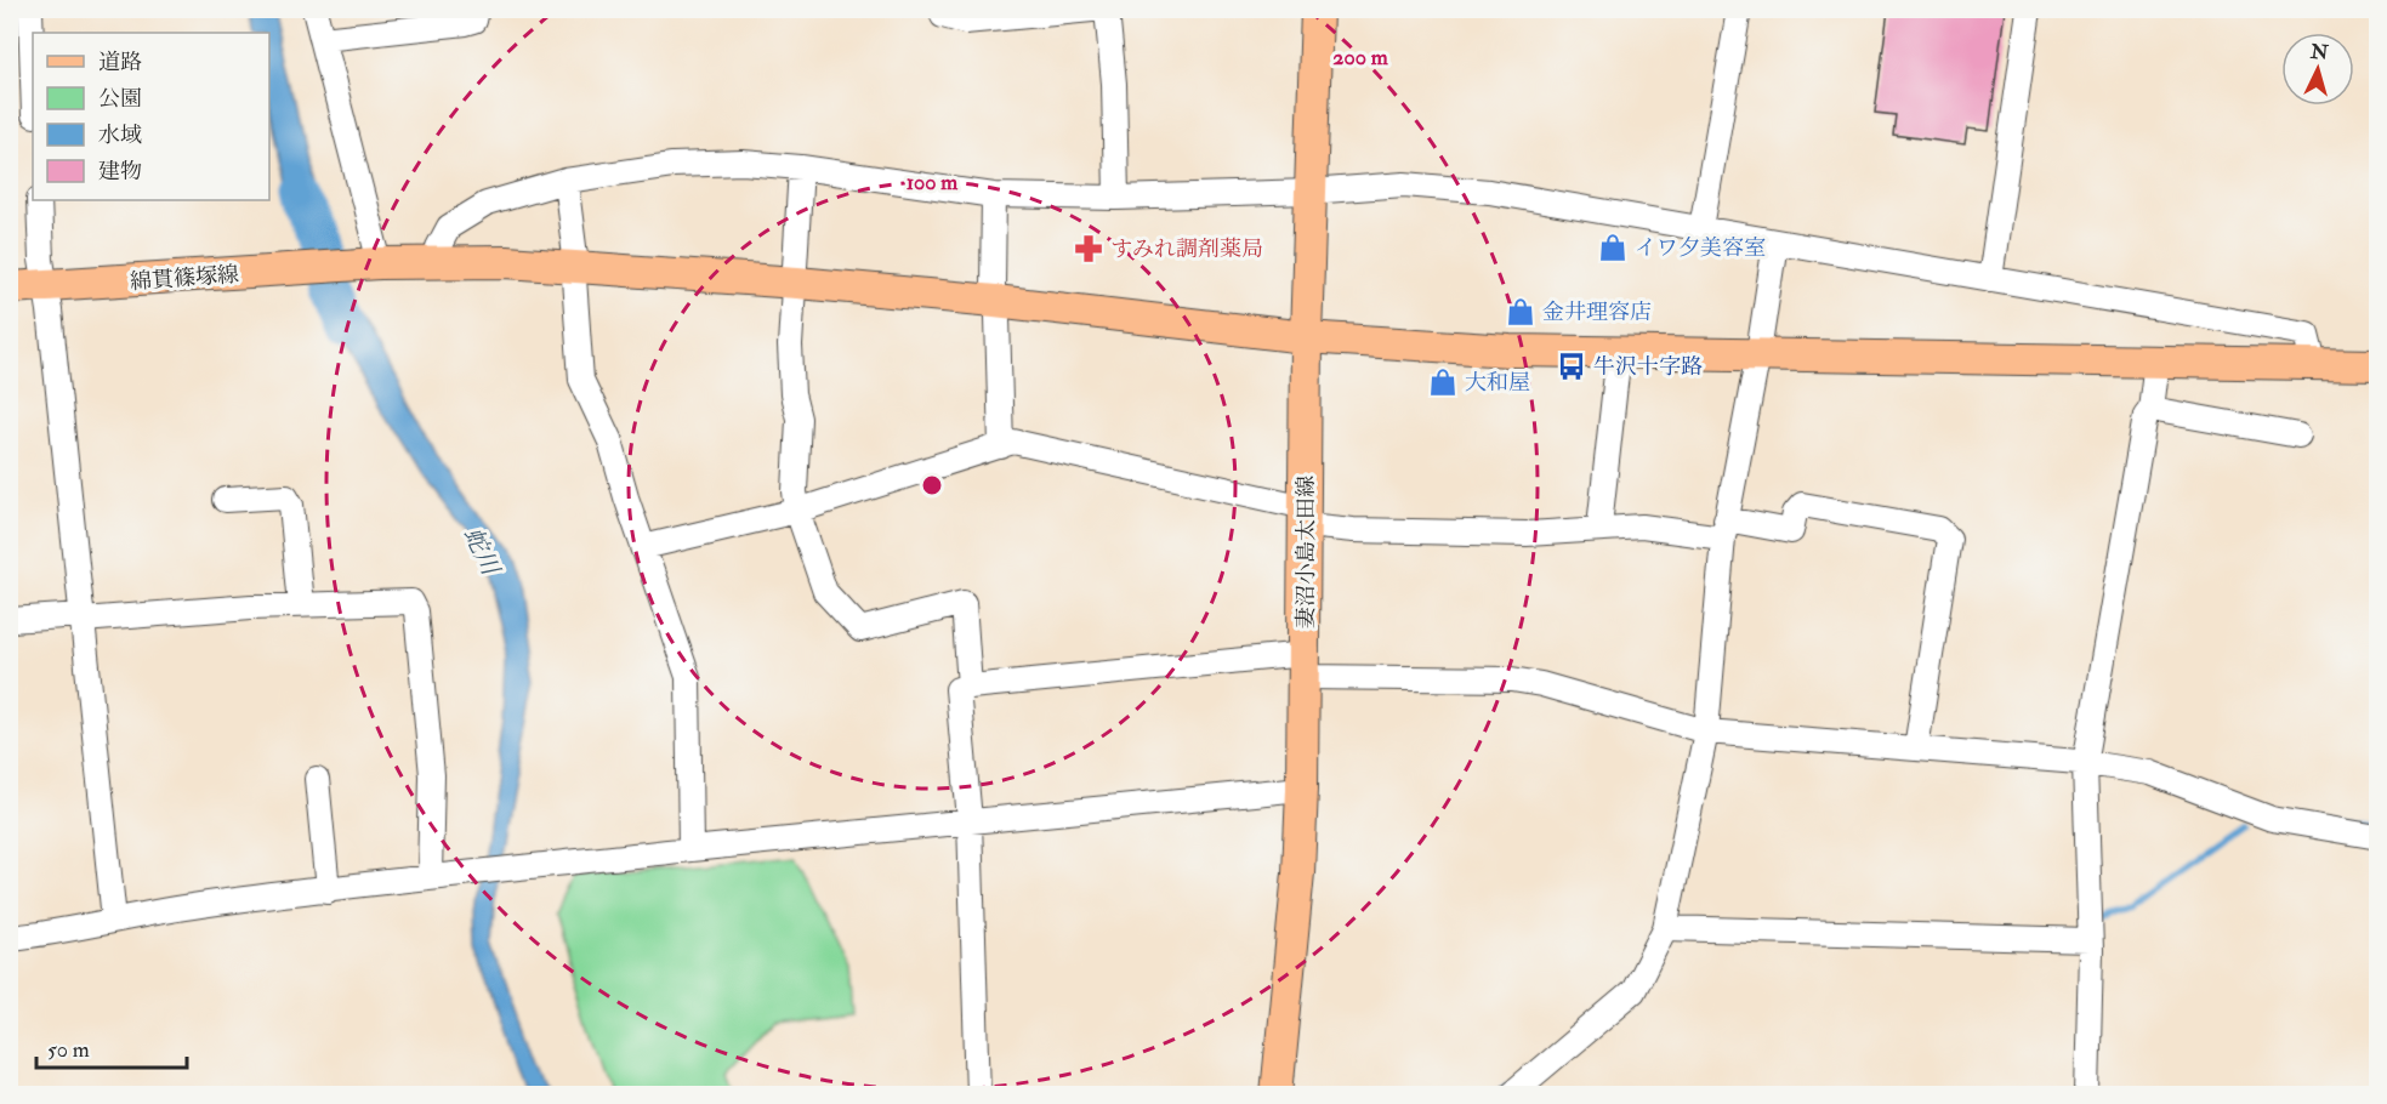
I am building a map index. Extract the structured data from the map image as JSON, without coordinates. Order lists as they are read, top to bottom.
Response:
{
  "streets": {
    "main road": ["綿貫篠塚線", "妻沼小島太田線"]
  },
  "crossings": [
    ["綿貫篠塚線", "妻沼小島太田線"]
  ],
  "water": ["蛇川"],
  "places": {
    "shop": ["イワ夕美容室", "金井理容店", "大和屋"],
    "pharmacy": ["すみれ調剤薬局"],
    "bus stop": ["牛沢十字路"]
  },
  "legend": [
    "道路",
    "公園",
    "水域",
    "建物"
  ],
  "scale_bar": "50 m",
  "north": "top",
  "rings": ["200 m", "100 m"]
}
